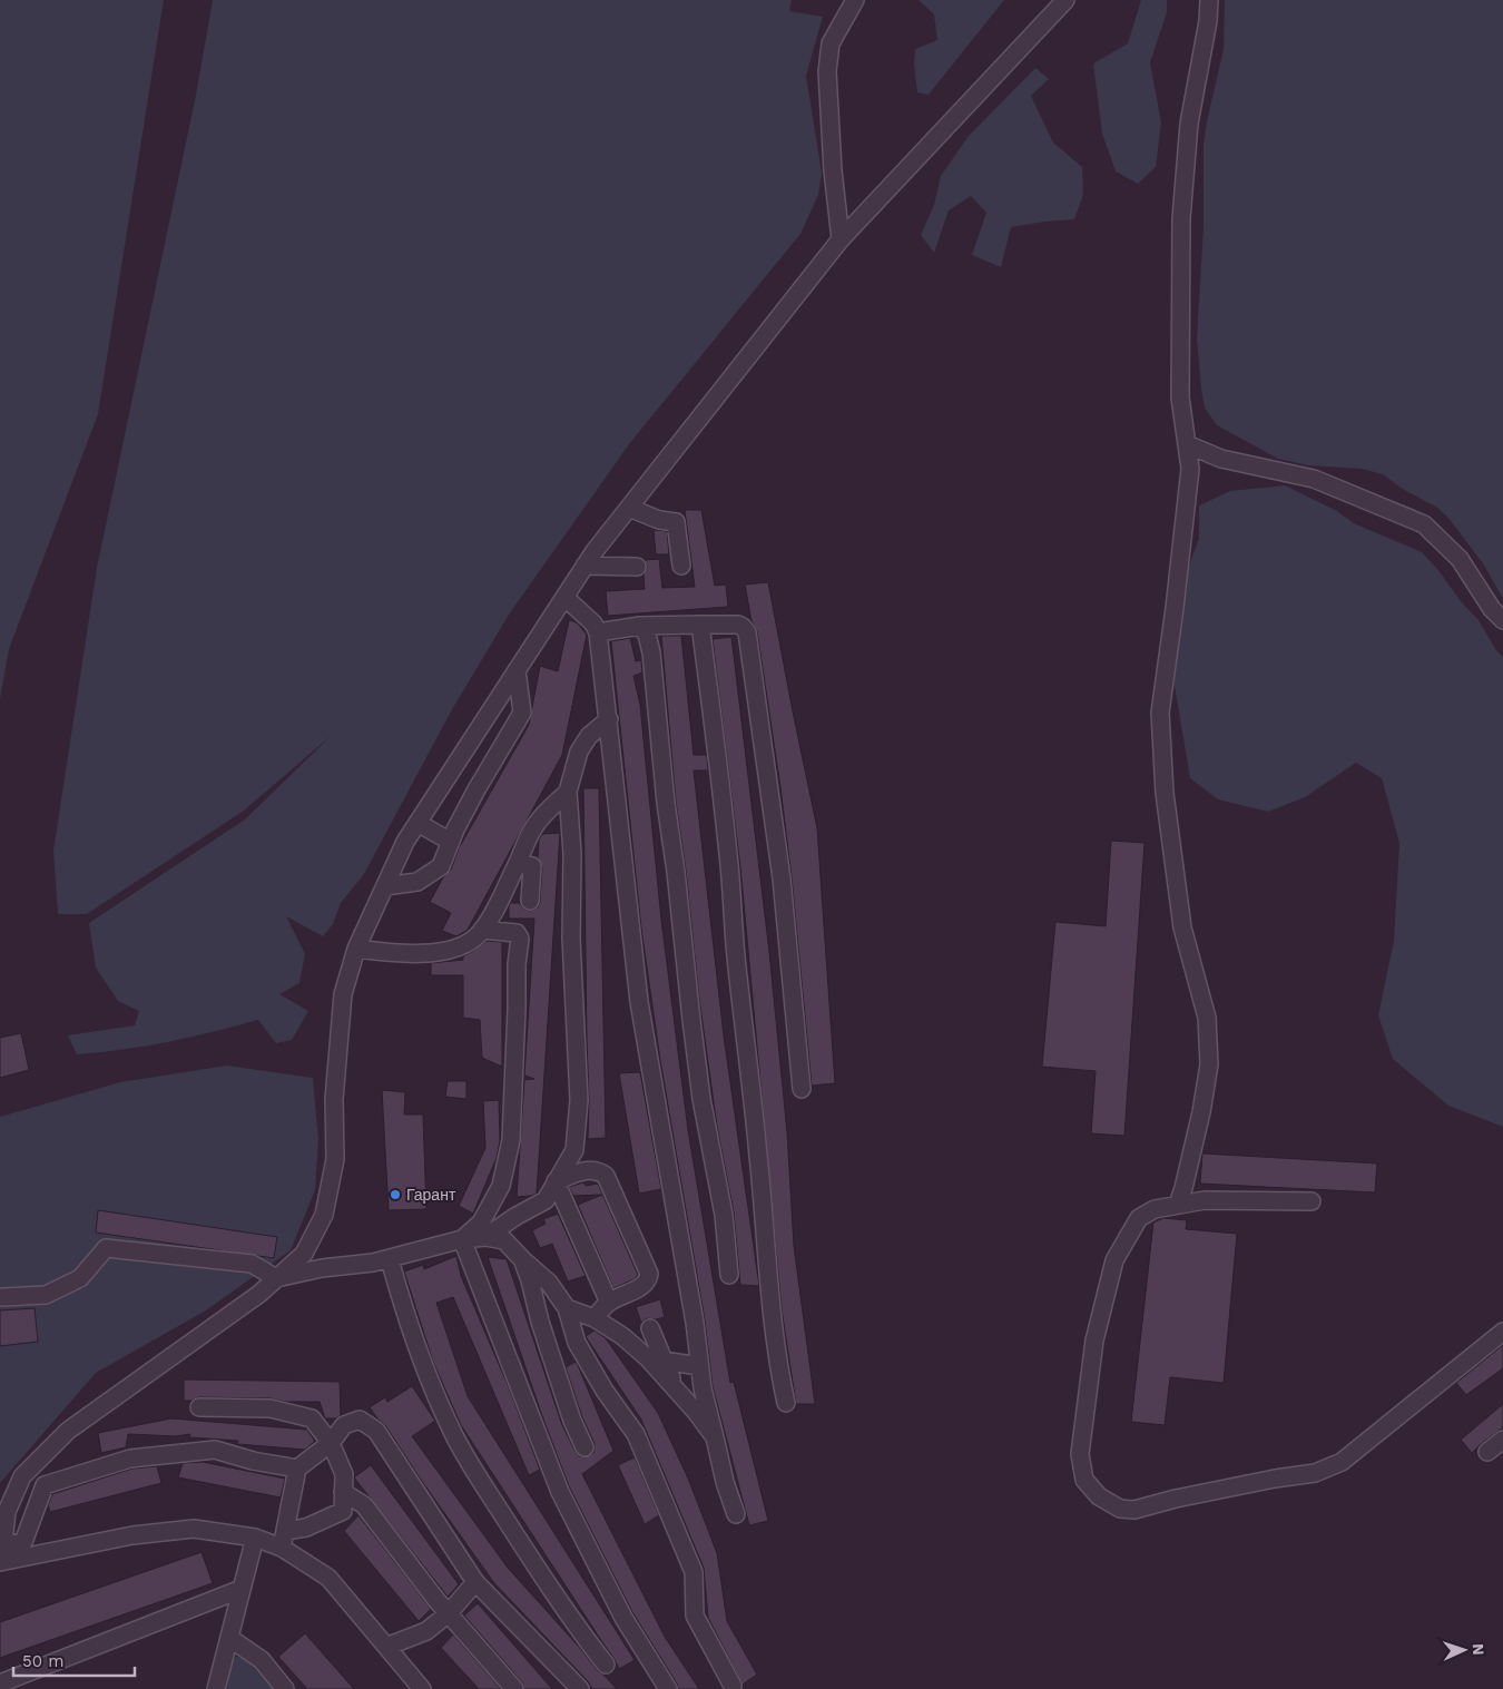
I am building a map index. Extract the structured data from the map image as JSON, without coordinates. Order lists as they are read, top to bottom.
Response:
{
  "places": ["Гарант"],
  "scale_bar": "50 m",
  "north": "right"
}
